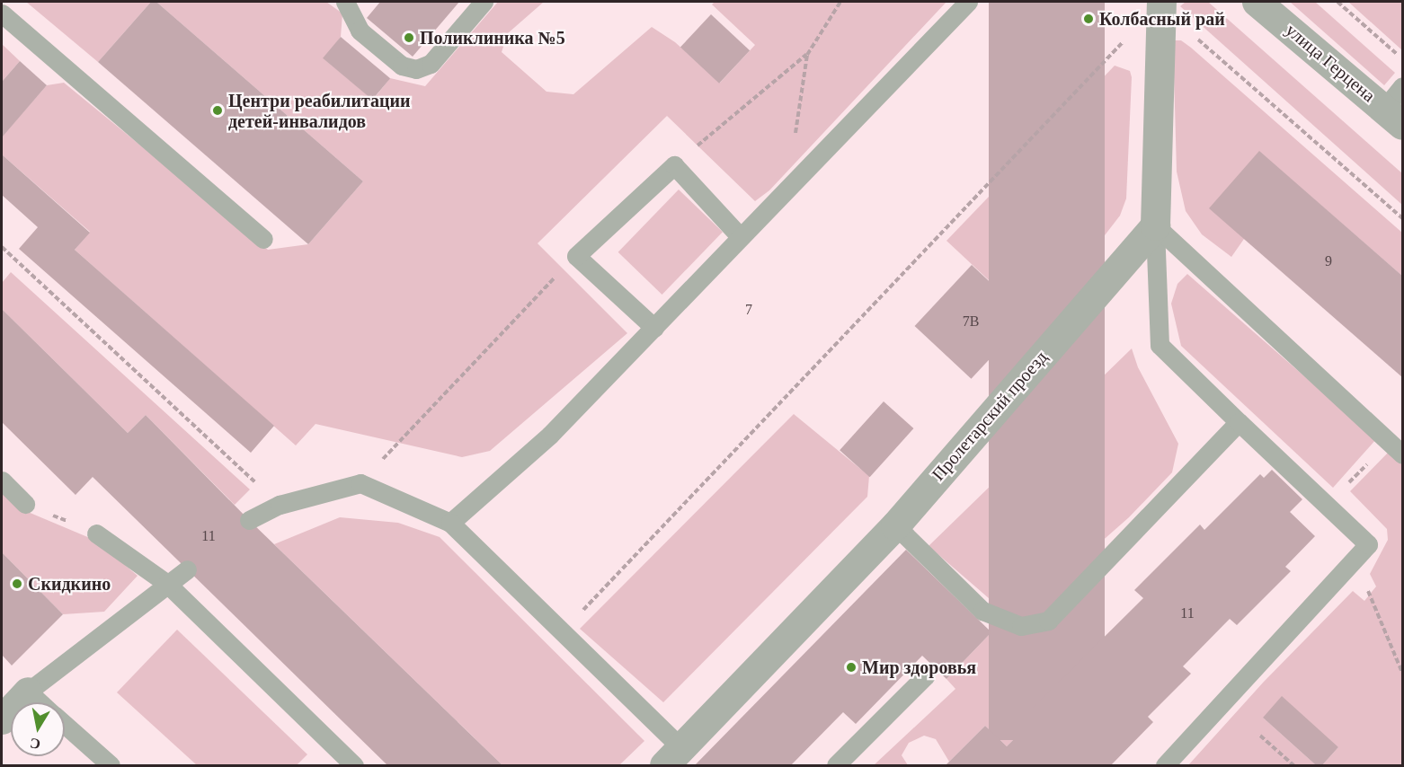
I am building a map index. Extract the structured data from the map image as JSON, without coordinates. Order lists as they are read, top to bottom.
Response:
{
  "streets": {
    "street": ["улица Герцена", "Пролетарский проезд"]
  },
  "places": [
    "Колбасный рай",
    "Поликлиника №5",
    "Центри реабилитации детей-инвалидов",
    "Скидкино",
    "Мир здоровья"
  ],
  "house_numbers": [
    "9",
    "7",
    "7В",
    "11",
    "11"
  ],
  "north": "bottom"
}
